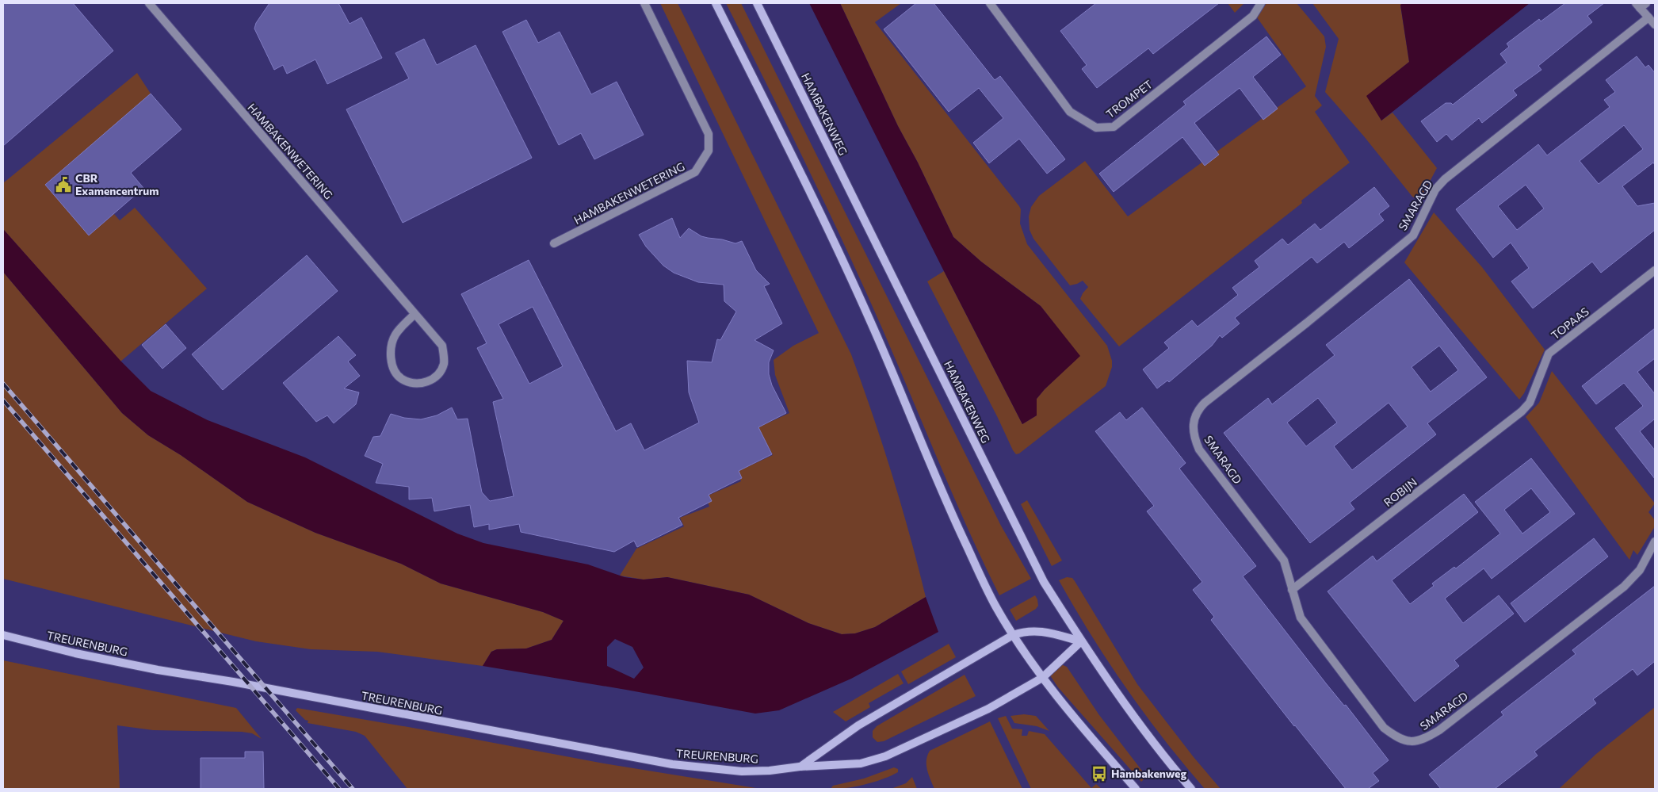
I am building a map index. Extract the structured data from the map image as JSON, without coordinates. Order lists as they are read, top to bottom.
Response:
{
  "streets": {
    "main road": ["HAMBAKENWEG", "TREURENBURG"],
    "street": [
      "TROMPET",
      "HAMBAKENWETERING",
      "SMARAGD",
      "TOPAAS",
      "ROBIJN"
    ]
  },
  "crossings": [
    ["HAMBAKENWEG", "TREURENBURG"],
    ["SMARAGD", "ROBIJN"],
    ["TOPAAS", "ROBIJN"]
  ],
  "places": {
    "public building": ["CBR Examencentrum"],
    "bus stop": ["Hambakenweg"]
  }
}
